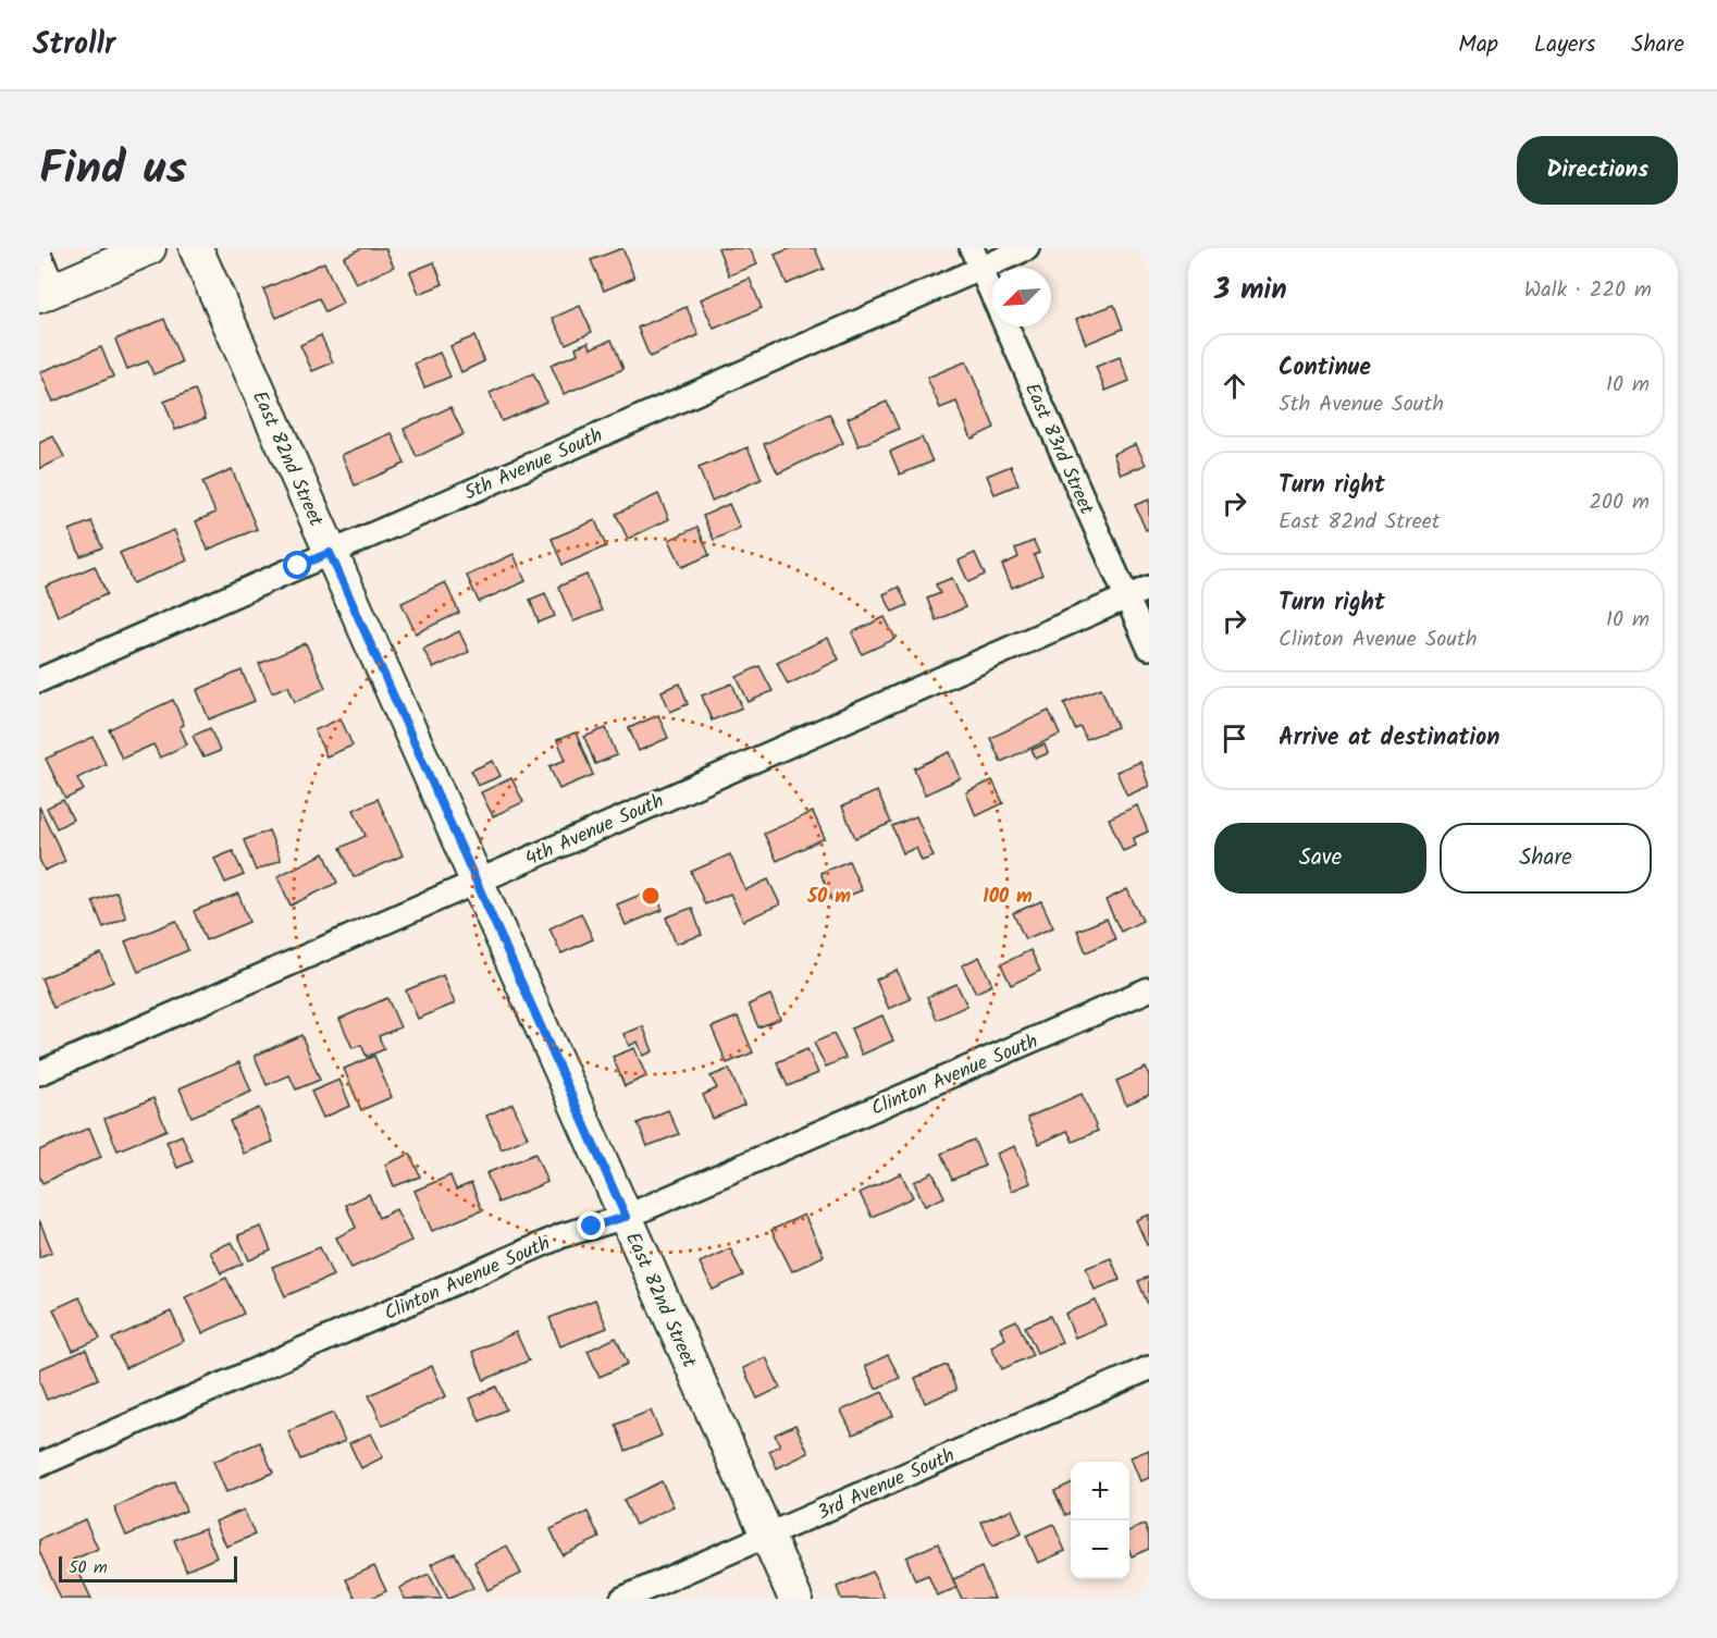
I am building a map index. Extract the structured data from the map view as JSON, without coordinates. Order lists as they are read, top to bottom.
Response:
{
  "streets": {
    "street": [
      "East 83rd Street",
      "East 82nd Street",
      "5th Avenue South",
      "4th Avenue South",
      "Clinton Avenue South",
      "3rd Avenue South"
    ]
  },
  "crossings": [
    ["East 83rd Street", "5th Avenue South"],
    ["East 83rd Street", "4th Avenue South"],
    ["East 82nd Street", "5th Avenue South"],
    ["East 82nd Street", "4th Avenue South"],
    ["East 82nd Street", "Clinton Avenue South"],
    ["East 82nd Street", "3rd Avenue South"]
  ],
  "scale_bar": "50 m",
  "north": "bottom left",
  "page": {
    "header": "Strollr",
    "nav": ["Map", "Layers", "Share"],
    "title": "Find us",
    "buttons": [
      "Directions",
      ["Save", "Share"]
    ],
    "heading": ["3 min", "Walk · 220 m"],
    "list": [
      ["Continue", "5th Avenue South", "10 m"],
      ["Turn right", "East 82nd Street", "200 m"],
      ["Turn right", "Clinton Avenue South", "10 m"],
      "Arrive at destination"
    ],
    "map_buttons": ["+", "−"],
    "scale": "50 m"
  },
  "rings": ["50 m", "100 m"]
}
